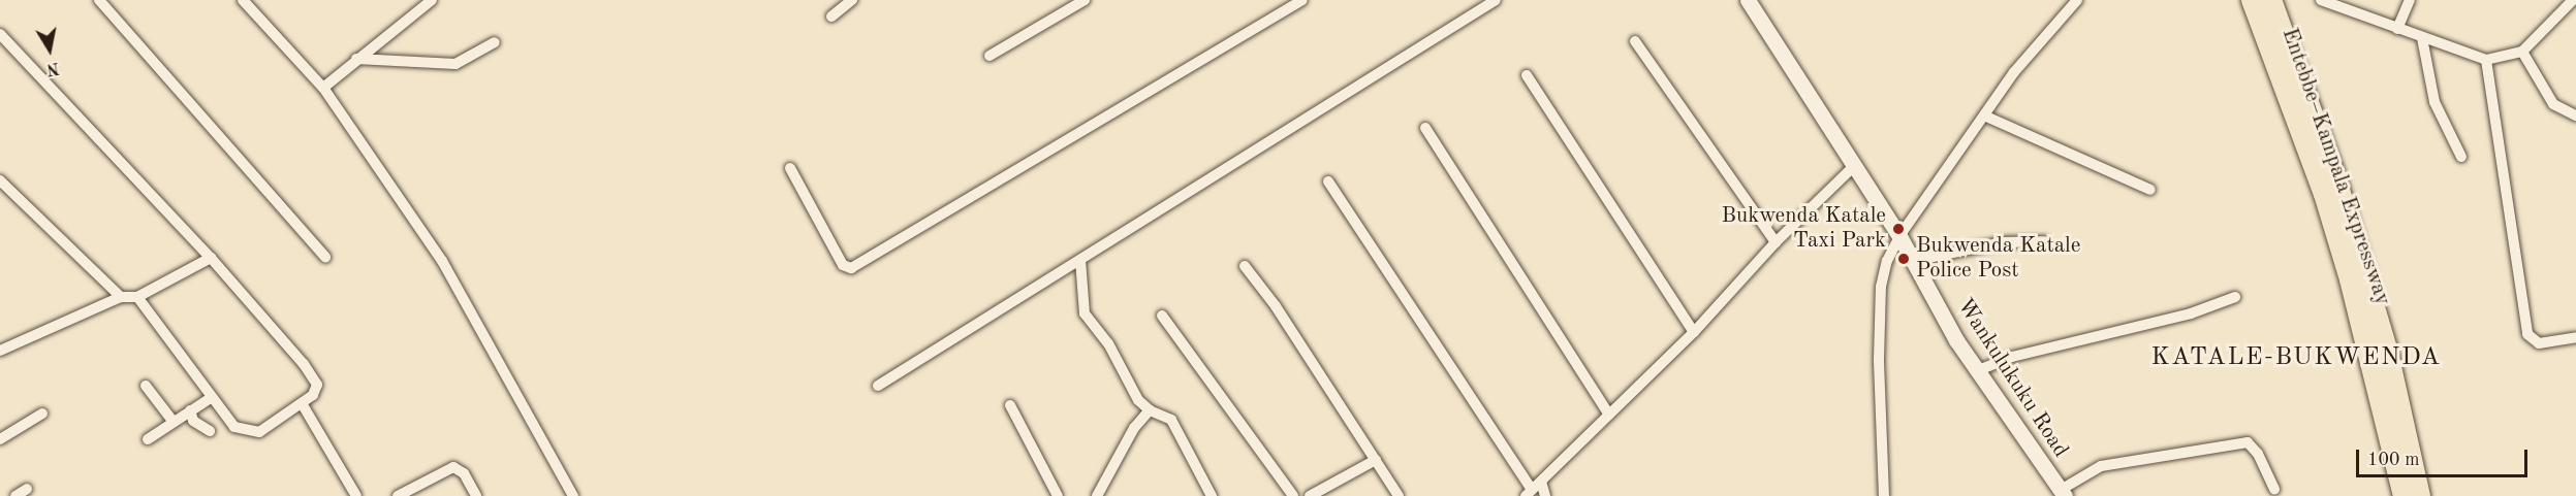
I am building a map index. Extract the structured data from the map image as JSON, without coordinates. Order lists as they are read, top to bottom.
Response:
{
  "streets": {
    "highway": ["Entebbe–Kampala Expressway"],
    "main road": ["Wankulukuku Road"]
  },
  "districts": ["KATALE-BUKWENDA"],
  "places": ["Bukwenda Katale Taxi Park", "Bukwenda Katale Police Post"],
  "scale_bar": "100 m",
  "north": "bottom"
}
